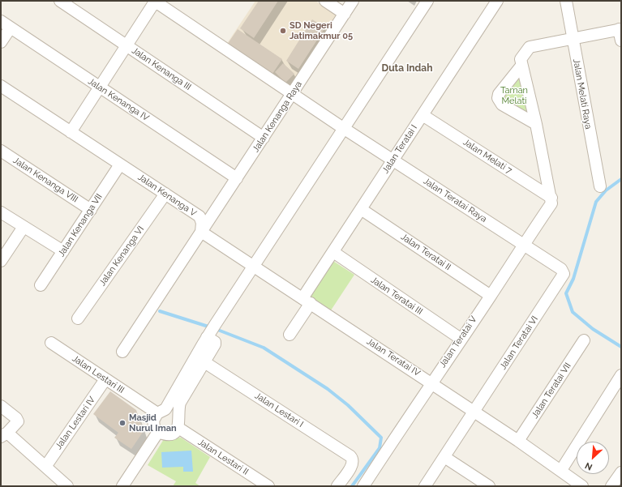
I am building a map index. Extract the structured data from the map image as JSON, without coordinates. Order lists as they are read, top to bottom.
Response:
{
  "streets": {
    "street": [
      "Jalan Kenanga III",
      "Jalan Melati Raya",
      "Jalan Kenanga IV",
      "Jalan Kenanga Raya",
      "Jalan Teratai I",
      "Jalan Melati 7",
      "Jalan Kenanga VIII",
      "Jalan Kenanga V",
      "Jalan Teratai Raya",
      "Jalan Kenanga VII",
      "Jalan Teratai II",
      "Jalan Kenanga VI",
      "Jalan Teratai III",
      "Jalan Teratai V",
      "Jalan Teratai VI",
      "Jalan Teratai IV",
      "Jalan Lestari III",
      "Jalan Teratai VII",
      "Jalan Lestari I",
      "Jalan Lestari IV",
      "Jalan Lestari II"
    ]
  },
  "crossings": [
    ["Jalan Kenanga III", "Jalan Kenanga Raya"],
    ["Jalan Kenanga III", "Jalan Teratai Raya"],
    ["Jalan Kenanga IV", "Jalan Kenanga Raya"],
    ["Jalan Kenanga Raya", "Jalan Kenanga V"],
    ["Jalan Kenanga Raya", "Jalan Teratai Raya"],
    ["Jalan Kenanga Raya", "Jalan Teratai IV"],
    ["Jalan Teratai I", "Jalan Melati 7"],
    ["Jalan Teratai I", "Jalan Teratai Raya"],
    ["Jalan Teratai I", "Jalan Teratai II"],
    ["Jalan Teratai I", "Jalan Teratai III"],
    ["Jalan Teratai I", "Jalan Teratai IV"],
    ["Jalan Melati 7", "Jalan Teratai V"],
    ["Jalan Kenanga VIII", "Jalan Kenanga VII"],
    ["Jalan Kenanga V", "Jalan Kenanga VII"],
    ["Jalan Kenanga V", "Jalan Kenanga VI"],
    ["Jalan Kenanga V", "Jalan Teratai IV"],
    ["Jalan Teratai Raya", "Jalan Teratai V"],
    ["Jalan Teratai Raya", "Jalan Teratai VI"],
    ["Jalan Teratai II", "Jalan Teratai V"],
    ["Jalan Teratai III", "Jalan Teratai V"],
    ["Jalan Teratai V", "Jalan Teratai IV"],
    ["Jalan Teratai VI", "Jalan Teratai IV"],
    ["Jalan Teratai IV", "Jalan Teratai VII"],
    ["Jalan Lestari III", "Jalan Lestari IV"]
  ],
  "districts": ["Duta Indah"],
  "parks": ["Taman Melati"],
  "places": ["SD Negeri Jatimakmur 05", "Masjid Nurul Iman"],
  "north": "bottom left"
}
